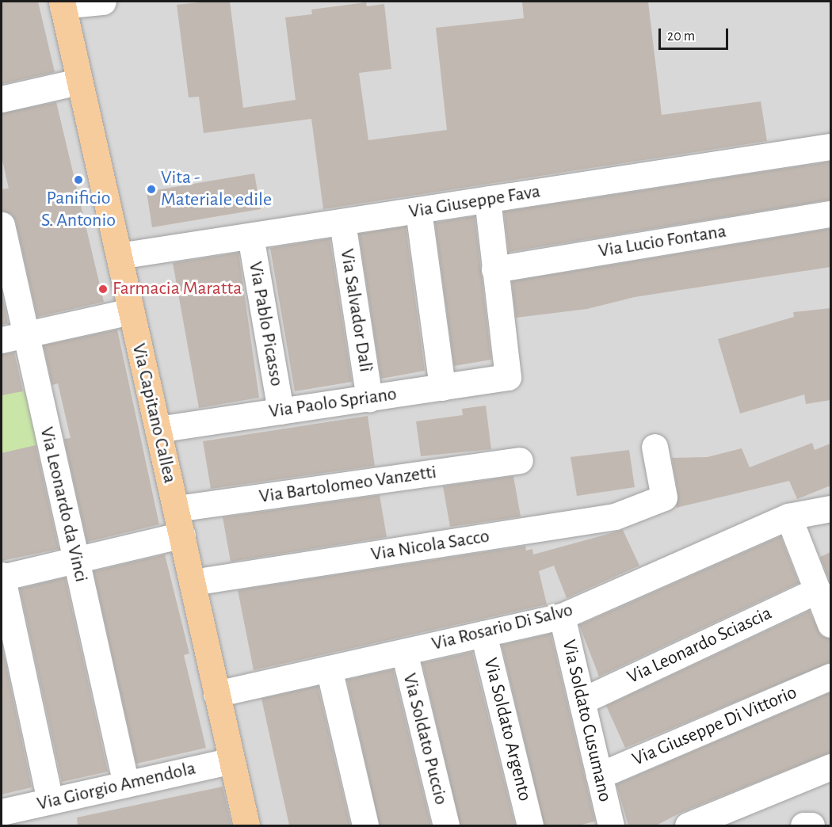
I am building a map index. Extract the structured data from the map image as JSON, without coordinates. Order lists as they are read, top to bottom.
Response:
{
  "streets": {
    "main road": ["Via Capitano Callea"],
    "street": [
      "Via Giuseppe Fava",
      "Via Lucio Fontana",
      "Via Salvador Dalì",
      "Via Pablo Picasso",
      "Via Paolo Spriano",
      "Via Bartolomeo Vanzetti",
      "Via Leonardo da Vinci",
      "Via Nicola Sacco",
      "Via Rosario Di Salvo",
      "Via Leonardo Sciascia",
      "Via Soldato Cusumano",
      "Via Giuseppe Di Vittorio",
      "Via Soldato Argento",
      "Via Soldato Puccio",
      "Via Giorgio Amendola"
    ]
  },
  "crossings": [
    ["Via Giuseppe Fava", "Via Salvador Dalì"],
    ["Via Giuseppe Fava", "Via Pablo Picasso"],
    ["Via Giuseppe Fava", "Via Capitano Callea"],
    ["Via Lucio Fontana", "Via Paolo Spriano"],
    ["Via Salvador Dalì", "Via Paolo Spriano"],
    ["Via Pablo Picasso", "Via Paolo Spriano"],
    ["Via Paolo Spriano", "Via Capitano Callea"],
    ["Via Capitano Callea", "Via Bartolomeo Vanzetti"],
    ["Via Capitano Callea", "Via Nicola Sacco"],
    ["Via Capitano Callea", "Via Rosario Di Salvo"],
    ["Via Capitano Callea", "Via Giorgio Amendola"],
    ["Via Leonardo da Vinci", "Via Giorgio Amendola"],
    ["Via Rosario Di Salvo", "Via Soldato Cusumano"],
    ["Via Rosario Di Salvo", "Via Soldato Argento"],
    ["Via Rosario Di Salvo", "Via Soldato Puccio"],
    ["Via Leonardo Sciascia", "Via Soldato Cusumano"],
    ["Via Soldato Cusumano", "Via Giuseppe Di Vittorio"]
  ],
  "places": ["Panificio S. Antonio", "Vita - Materiale edile", "Farmacia Maratta"],
  "scale_bar": "20 m"
}
